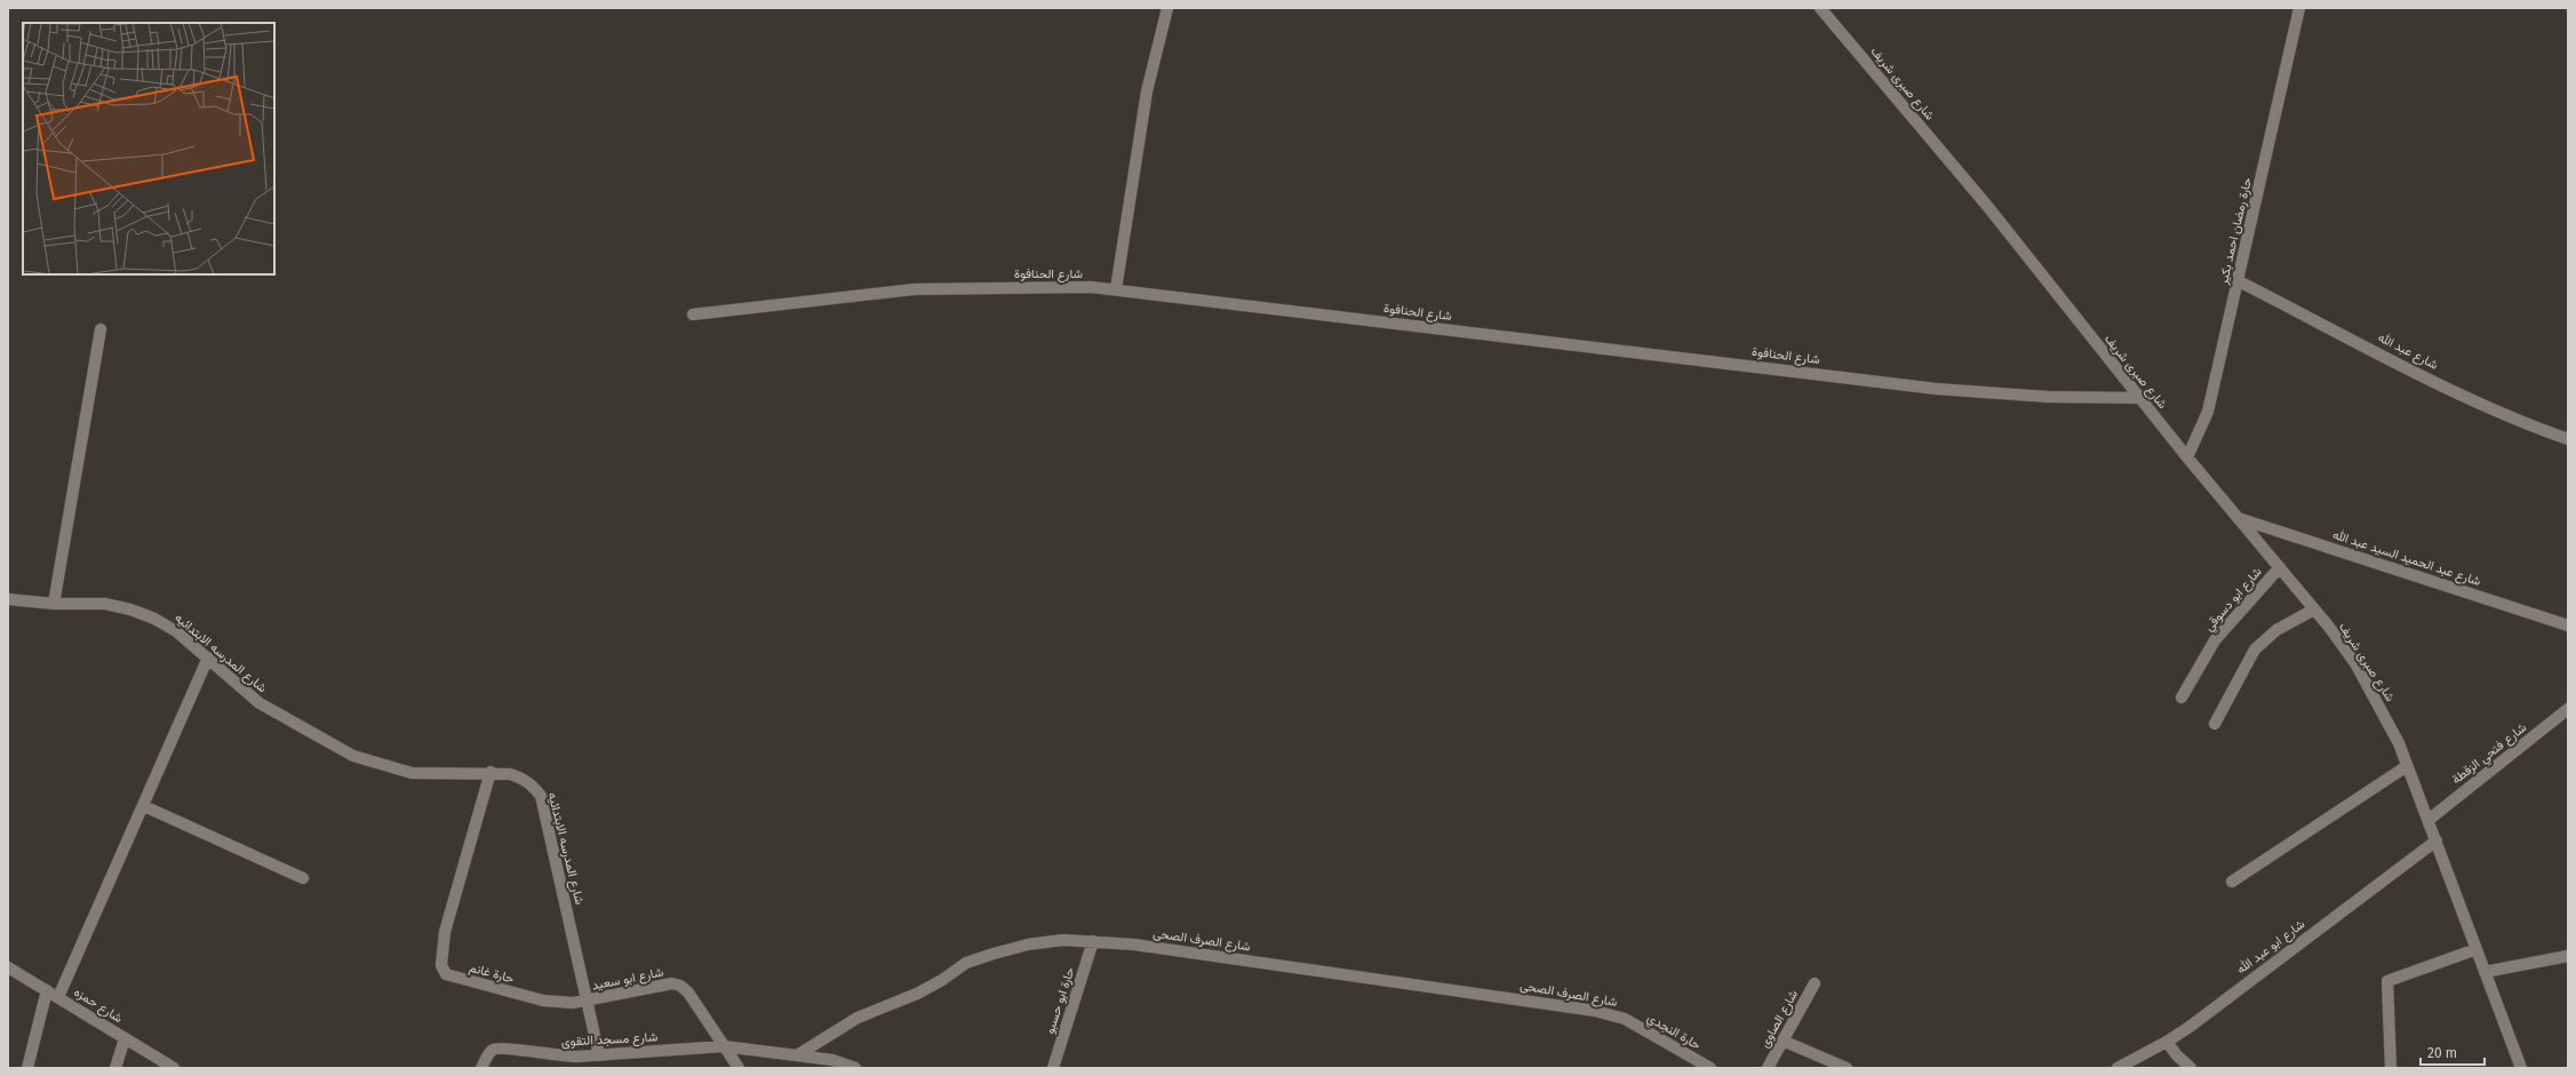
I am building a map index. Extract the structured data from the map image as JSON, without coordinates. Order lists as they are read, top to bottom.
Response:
{
  "streets": {
    "street": [
      "شارع صبرى شريف",
      "حارة رمضان احمد بكير",
      "شارع الحنافوة",
      "شارع عبد الله",
      "شارع عبد الحميد السيد عبد الله",
      "شارع ابو دسوقي",
      "شارع المدرسه الابتدائيه",
      "شارع فتحي الزقطة",
      "شارع الصرف الصحى",
      "شارع ابو عبد الله",
      "حارة غانم",
      "شارع ابو سعيد",
      "حارة ابو حسبو",
      "شارع حمزه",
      "شارع الصاوى",
      "حارة النجدي",
      "شارع مسجد التقوى"
    ]
  },
  "crossings": [
    ["شارع صبرى شريف", "حارة رمضان احمد بكير"],
    ["شارع صبرى شريف", "شارع الحنافوة"],
    ["شارع صبرى شريف", "شارع عبد الحميد السيد عبد الله"],
    ["شارع صبرى شريف", "شارع ابو دسوقي"],
    ["شارع صبرى شريف", "شارع فتحي الزقطة"],
    ["شارع صبرى شريف", "شارع ابو عبد الله"],
    ["حارة رمضان احمد بكير", "شارع عبد الله"],
    ["شارع المدرسه الابتدائيه", "حارة غانم"],
    ["شارع المدرسه الابتدائيه", "شارع ابو سعيد"],
    ["شارع المدرسه الابتدائيه", "شارع مسجد التقوى"],
    ["شارع الصرف الصحى", "حارة ابو حسبو"],
    ["شارع الصرف الصحى", "حارة النجدي"],
    ["شارع الصرف الصحى", "شارع مسجد التقوى"],
    ["حارة غانم", "شارع ابو سعيد"],
    ["شارع ابو سعيد", "شارع مسجد التقوى"]
  ],
  "scale_bar": "20 m"
}
